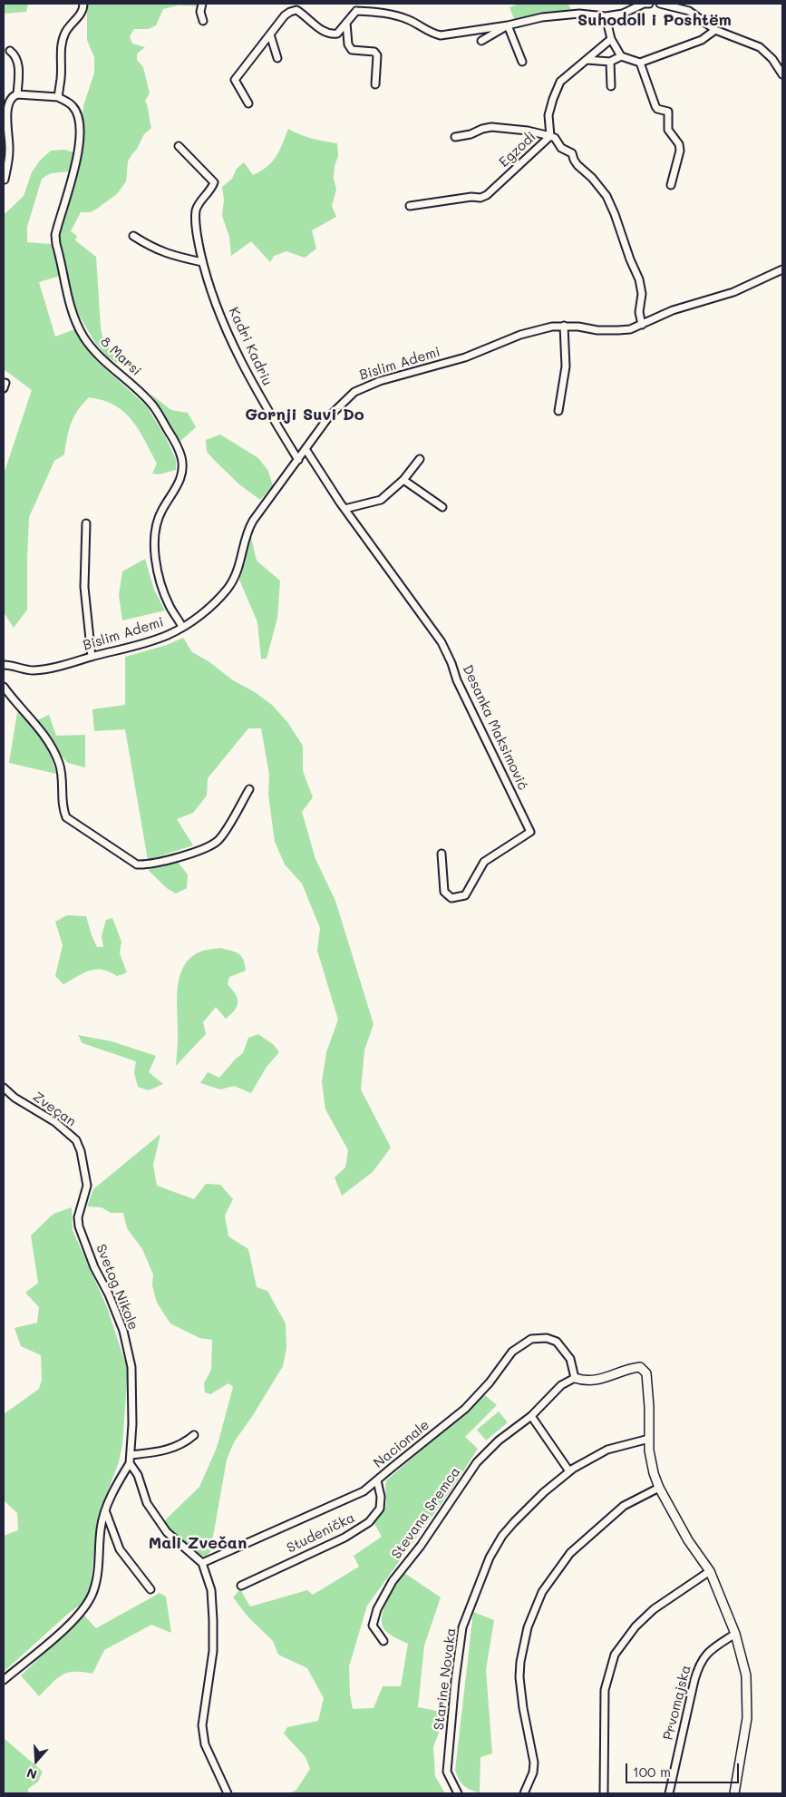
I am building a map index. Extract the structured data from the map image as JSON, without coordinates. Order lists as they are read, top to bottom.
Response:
{
  "streets": {
    "street": [
      "Egzodi",
      "Kadri Kadriu",
      "8 Marsi",
      "Bislim Ademi",
      "Desanka Maksimović",
      "Zveçan",
      "Svetog Nikole",
      "Nacionale",
      "Stevana Sremca",
      "Studenička",
      "Starine Novaka",
      "Prvomajska"
    ]
  },
  "crossings": [
    ["Kadri Kadriu", "Bislim Ademi"],
    ["8 Marsi", "Bislim Ademi"],
    ["Bislim Ademi", "Desanka Maksimović"],
    ["Zveçan", "Svetog Nikole"],
    ["Nacionale", "Stevana Sremca"],
    ["Nacionale", "Studenička"]
  ],
  "districts": ["Suhodoll i Poshtëm", "Gornji Suvi Do", "Mali Zvečan"],
  "scale_bar": "100 m",
  "north": "bottom"
}
